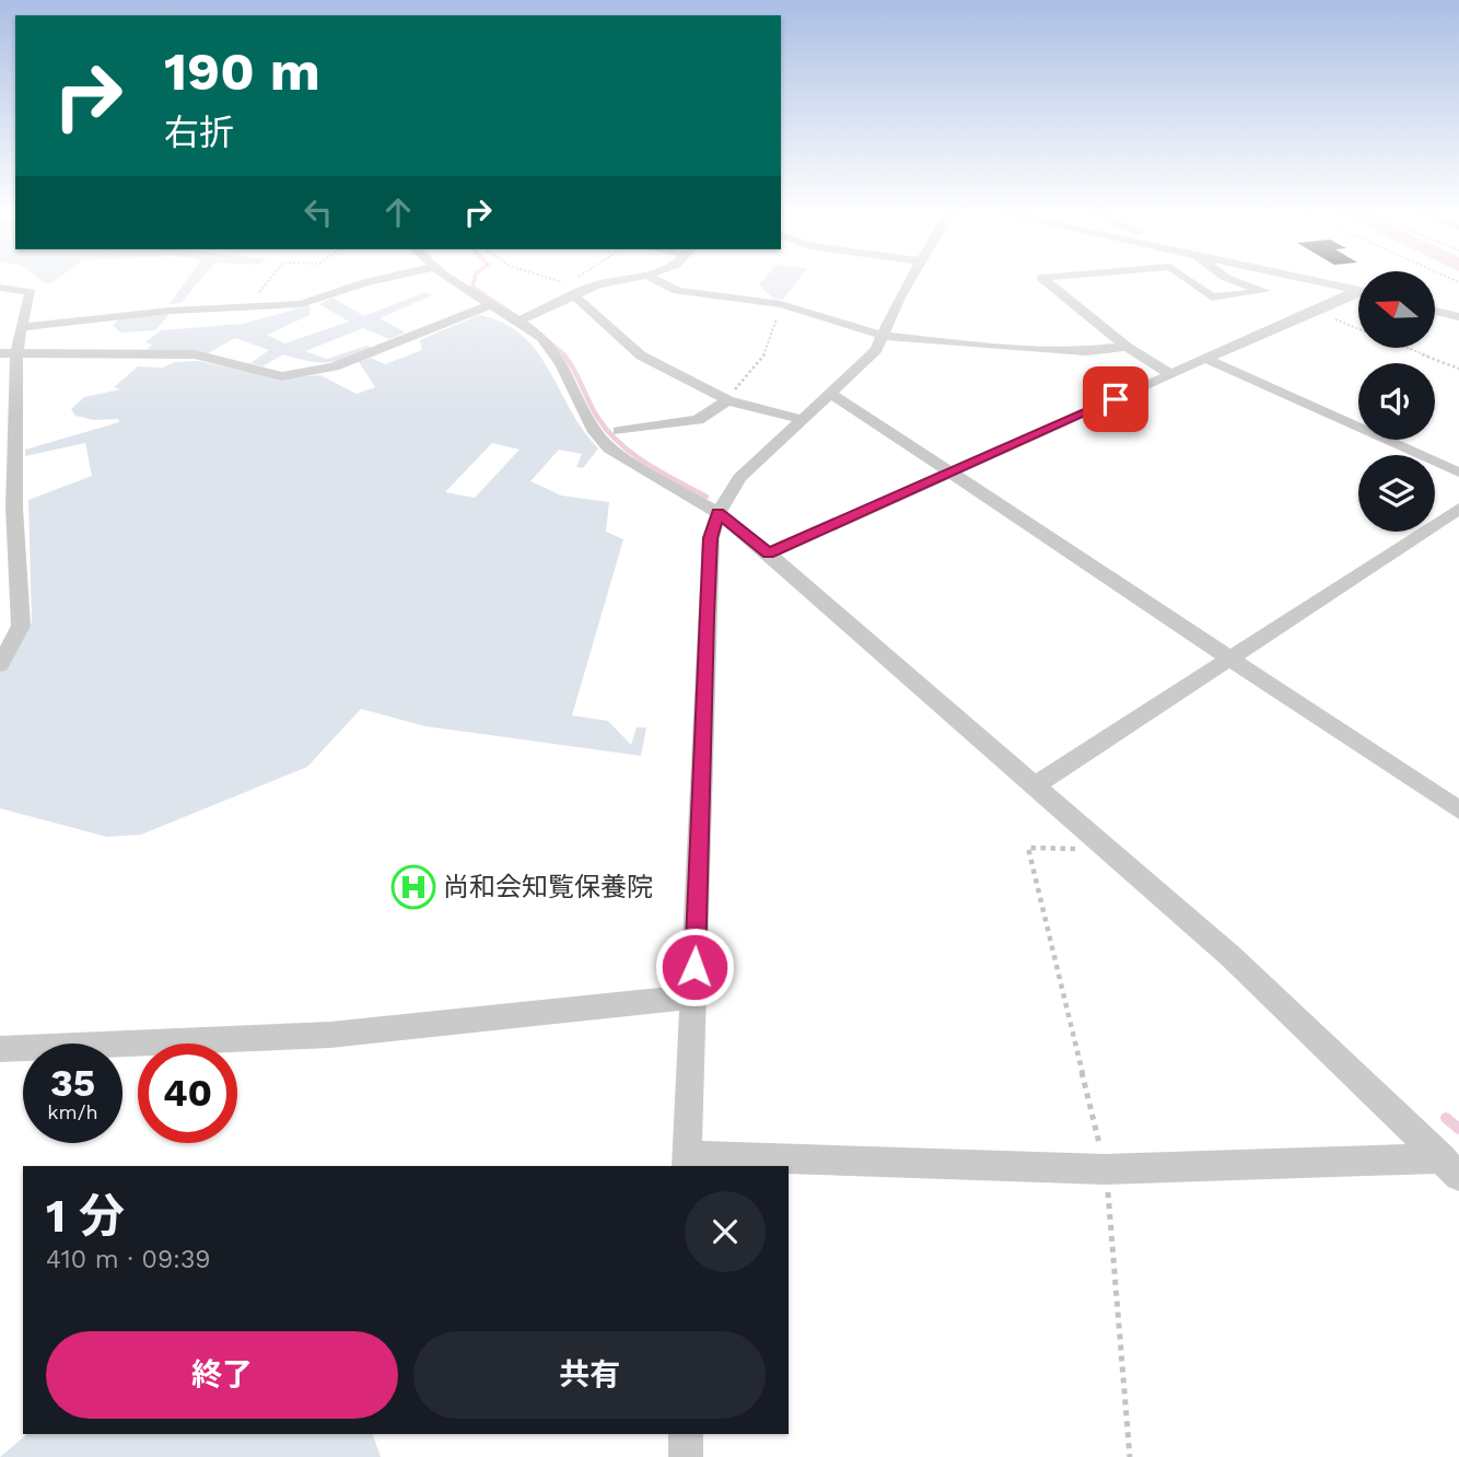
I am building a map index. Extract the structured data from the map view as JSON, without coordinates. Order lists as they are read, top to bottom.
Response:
{
  "places": {
    "hospital": ["尚和会知覧保養院"]
  },
  "north": "left",
  "page": {
    "turn": ["190 m", "右折"],
    "speed": "35 km/h",
    "limit": "40",
    "heading": ["1 分", "410 m · 09:39"],
    "buttons": ["終了", "共有"]
  }
}
